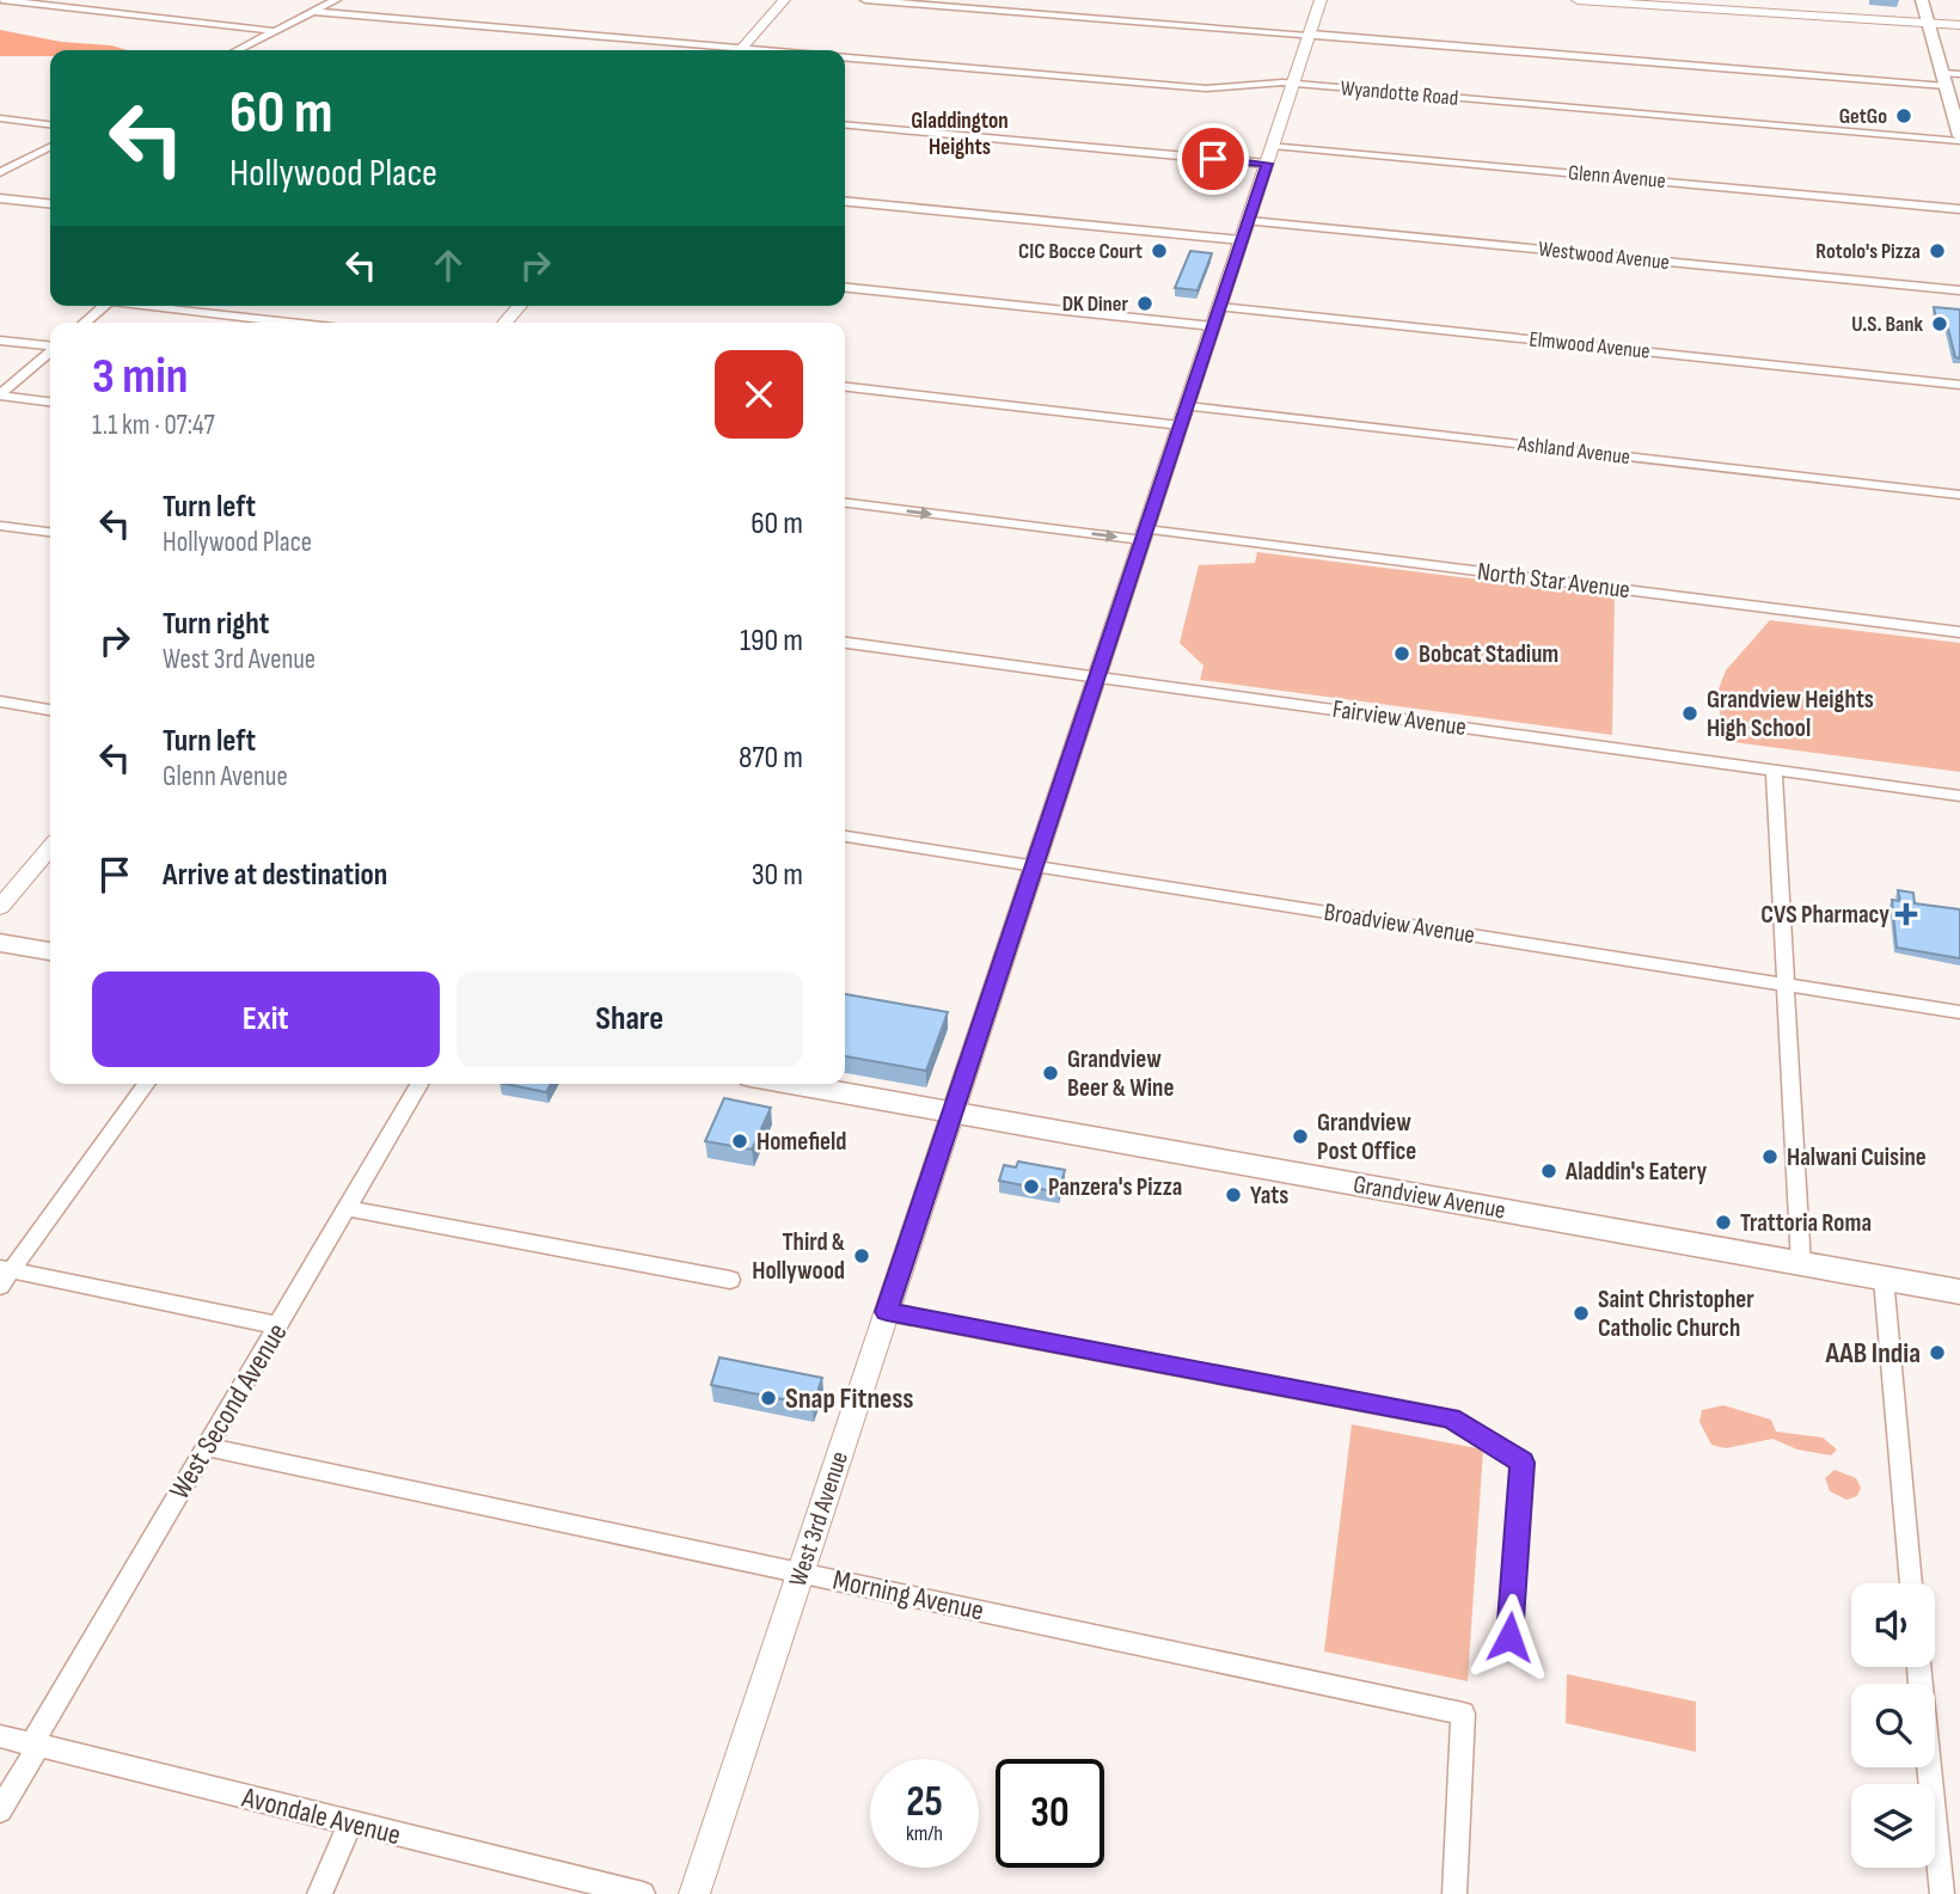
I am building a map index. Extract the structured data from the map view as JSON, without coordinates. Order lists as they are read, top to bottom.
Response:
{
  "streets": {
    "main road": ["Grandview Avenue"],
    "street": [
      "Wyandotte Road",
      "Glenn Avenue",
      "Westwood Avenue",
      "Elmwood Avenue",
      "Ashland Avenue",
      "North Star Avenue",
      "Fairview Avenue",
      "Broadview Avenue",
      "West Second Avenue",
      "West 3rd Avenue",
      "Morning Avenue",
      "Avondale Avenue"
    ]
  },
  "crossings": [
    ["Wyandotte Road", "West 3rd Avenue"],
    ["Glenn Avenue", "West 3rd Avenue"],
    ["Westwood Avenue", "West 3rd Avenue"],
    ["Elmwood Avenue", "West 3rd Avenue"],
    ["Ashland Avenue", "West 3rd Avenue"],
    ["North Star Avenue", "West 3rd Avenue"],
    ["Fairview Avenue", "West 3rd Avenue"],
    ["Broadview Avenue", "West 3rd Avenue"],
    ["Grandview Avenue", "West 3rd Avenue"],
    ["West Second Avenue", "Morning Avenue"],
    ["West Second Avenue", "Avondale Avenue"],
    ["West 3rd Avenue", "Morning Avenue"]
  ],
  "districts": ["Gladdington Heights"],
  "places": {
    "other": [
      "GetGo",
      "CIC Bocce Court",
      "Rotolo's Pizza",
      "DK Diner",
      "U.S. Bank",
      "Bobcat Stadium",
      "Grandview Heights High School",
      "Grandview Beer & Wine",
      "Grandview Post Office",
      "Homefield",
      "Halwani Cuisine",
      "Aladdin's Eatery",
      "Panzera's Pizza",
      "Yats",
      "Trattoria Roma",
      "Third & Hollywood",
      "Saint Christopher Catholic Church",
      "AAB India",
      "Snap Fitness"
    ],
    "health": ["CVS Pharmacy"]
  },
  "page": {
    "turn": ["60 m", "Hollywood Place"],
    "heading": ["3 min", "1.1 km · 07:47"],
    "list": [
      {
        "name": "Turn left",
        "note": "Hollywood Place",
        "value": "60 m"
      },
      {
        "name": "Turn right",
        "note": "West 3rd Avenue",
        "value": "190 m"
      },
      {
        "name": "Turn left",
        "note": "Glenn Avenue",
        "value": "870 m"
      },
      {
        "name": "Arrive at destination",
        "value": "30 m"
      }
    ],
    "buttons": ["Exit", "Share"],
    "speed": "25 km/h",
    "limit": "30"
  }
}
